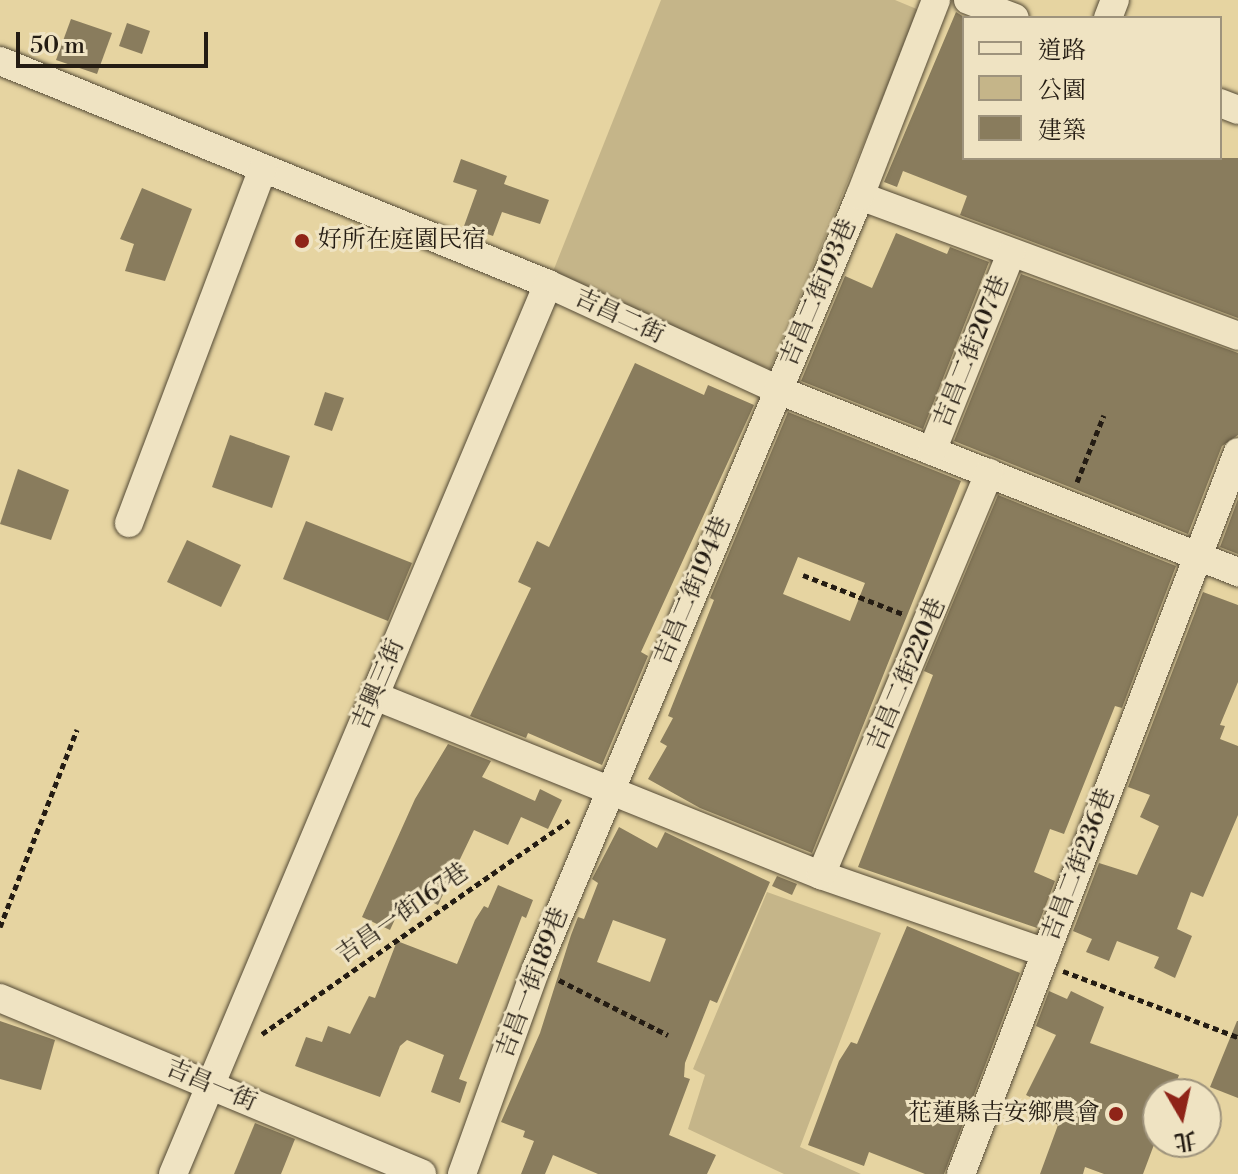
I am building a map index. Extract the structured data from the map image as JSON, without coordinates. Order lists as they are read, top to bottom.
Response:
{
  "streets": {
    "street": [
      "吉昌二街193巷",
      "吉昌二街",
      "吉昌二街207巷",
      "吉昌二街194巷",
      "吉昌二街220巷",
      "吉興三街",
      "吉昌二街236巷",
      "吉昌一街189巷",
      "吉昌一街"
    ],
    "path": ["吉昌一街167巷"]
  },
  "crossings": [
    ["吉昌二街193巷", "吉昌二街"],
    ["吉昌二街193巷", "吉昌二街194巷"],
    ["吉昌二街", "吉昌二街207巷"],
    ["吉昌二街", "吉昌二街194巷"],
    ["吉昌二街", "吉昌二街220巷"],
    ["吉昌二街", "吉興三街"],
    ["吉昌二街", "吉昌二街236巷"],
    ["吉昌二街194巷", "吉昌一街167巷"],
    ["吉昌二街194巷", "吉昌一街189巷"],
    ["吉興三街", "吉昌一街"],
    ["吉昌一街167巷", "吉昌一街189巷"]
  ],
  "places": ["好所在庭園民宿", "花蓮縣吉安鄉農會"],
  "legend": ["道路", "公園", "建築"],
  "scale_bar": "50 m",
  "north": "bottom"
}
